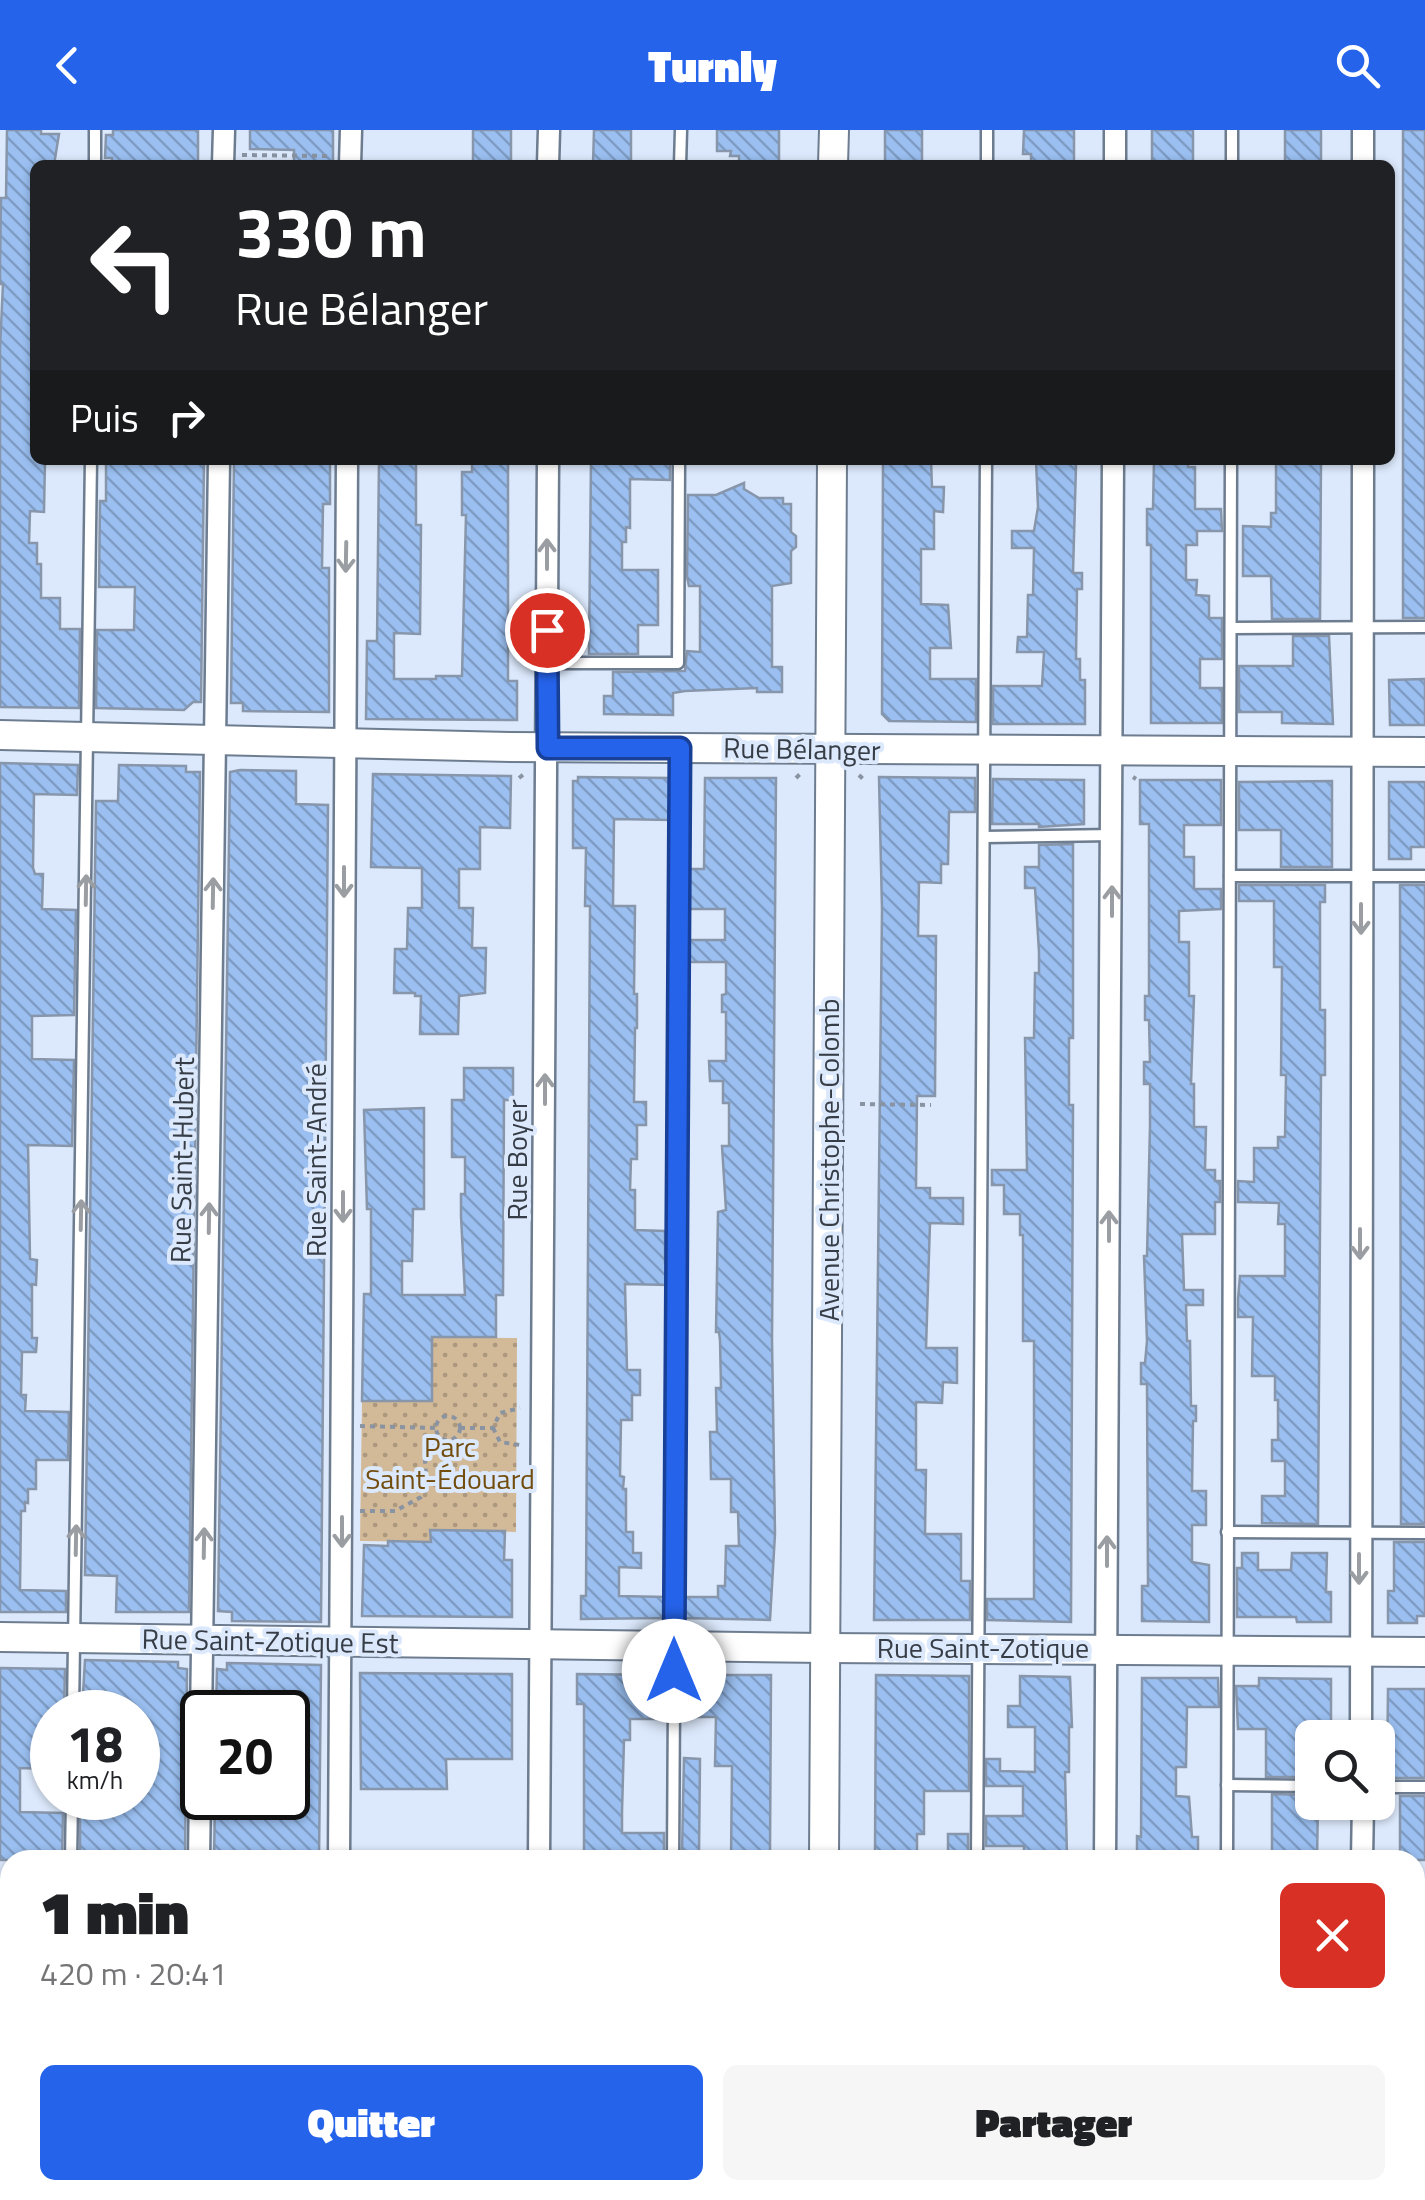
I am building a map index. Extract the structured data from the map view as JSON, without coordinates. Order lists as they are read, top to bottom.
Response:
{
  "streets": {
    "street": [
      "Rue Bélanger",
      "Rue Saint-Hubert",
      "Rue Saint-André",
      "Rue Boyer",
      "Avenue Christophe-Colomb",
      "Rue Saint-Zotique Est",
      "Rue Saint-Zotique"
    ]
  },
  "crossings": [
    ["Rue Bélanger", "Rue Saint-Hubert"],
    ["Rue Bélanger", "Rue Saint-André"],
    ["Rue Bélanger", "Rue Boyer"],
    ["Rue Bélanger", "Avenue Christophe-Colomb"],
    ["Rue Saint-Hubert", "Rue Saint-Zotique Est"],
    ["Rue Saint-André", "Rue Saint-Zotique Est"],
    ["Rue Boyer", "Rue Saint-Zotique Est"],
    ["Rue Boyer", "Rue Saint-Zotique"],
    ["Avenue Christophe-Colomb", "Rue Saint-Zotique"],
    ["Rue Saint-Zotique Est", "Rue Saint-Zotique"]
  ],
  "one_way": ["Rue Saint-Hubert", "Rue Saint-André", "Rue Boyer"],
  "parks": ["Parc Saint-Édouard"],
  "page": {
    "header": "Turnly",
    "turn": ["330 m", "Rue Bélanger"],
    "then": "Puis",
    "speed": "18 km/h",
    "limit": "20",
    "heading": ["1 min", "420 m · 20:41"],
    "buttons": ["Quitter", "Partager"]
  }
}
